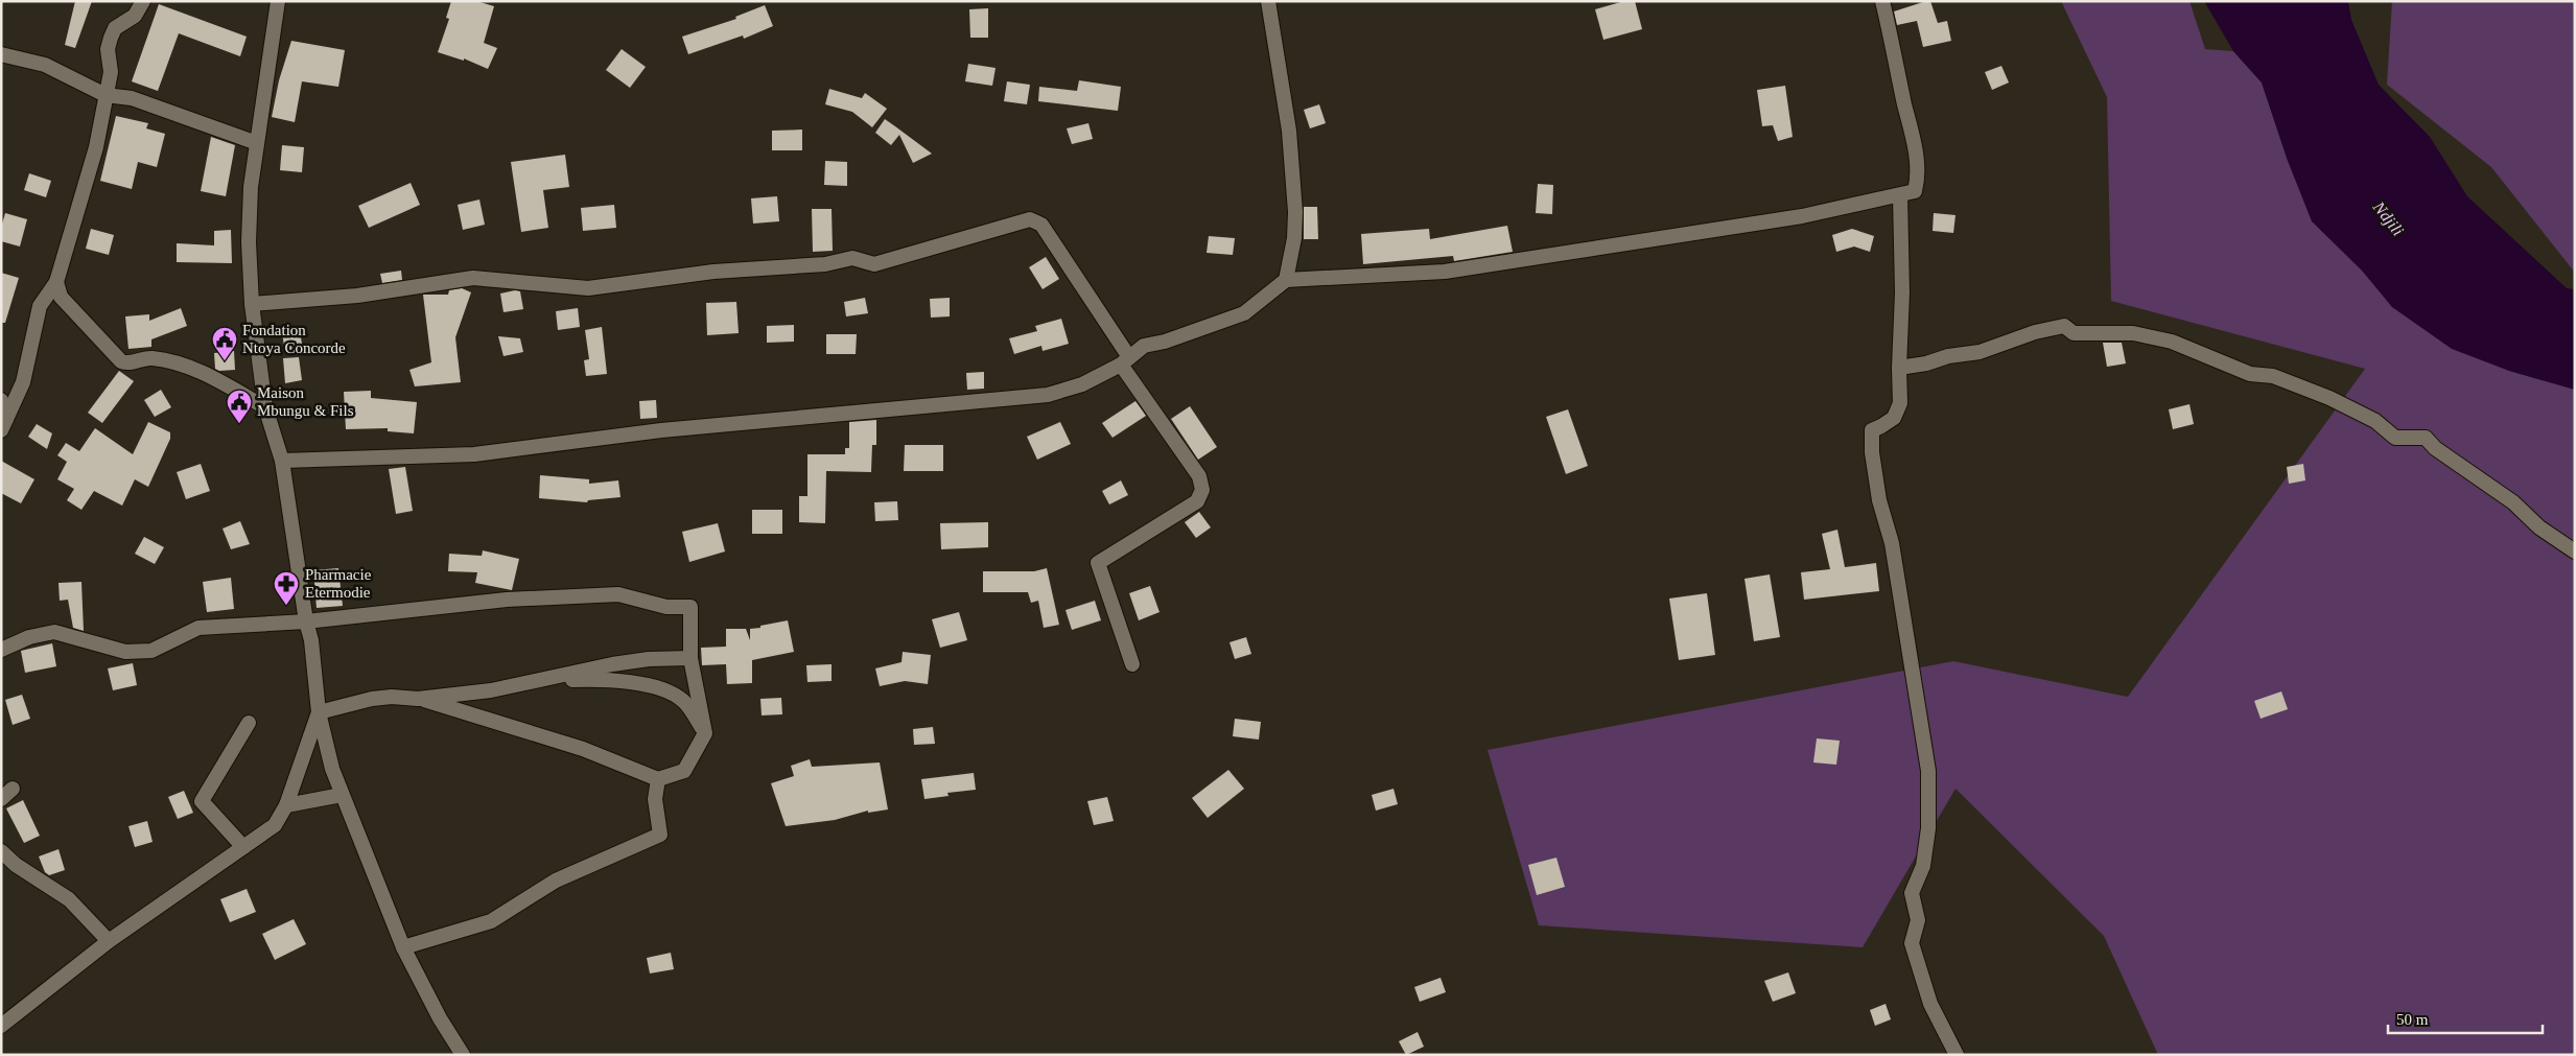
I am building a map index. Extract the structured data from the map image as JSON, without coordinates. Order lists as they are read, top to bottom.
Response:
{
  "water": ["Ndjili"],
  "places": {
    "public building": ["Fondation Ntoya Concorde", "Maison Mbungu & Fils"],
    "pharmacy": ["Pharmacie Etermodie"]
  },
  "scale_bar": "50 m"
}
